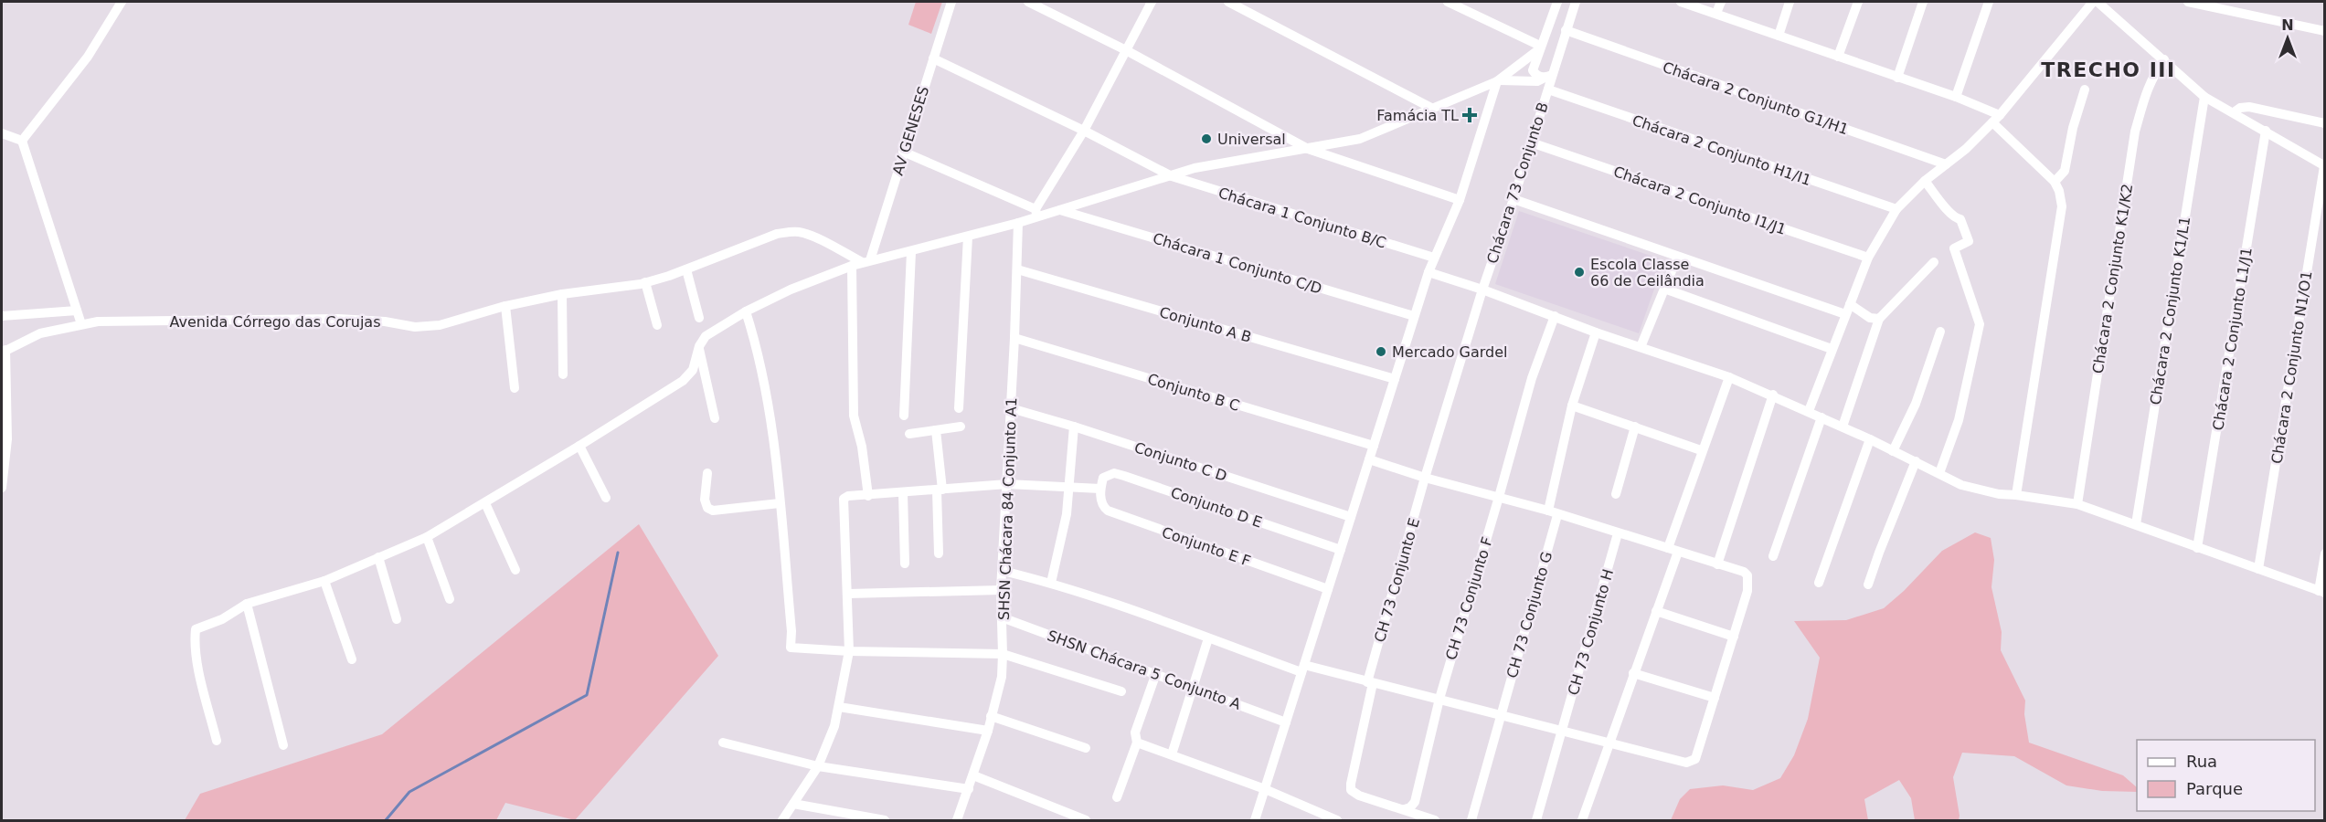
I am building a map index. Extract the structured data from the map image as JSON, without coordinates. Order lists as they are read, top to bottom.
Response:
{
  "streets": {
    "street": [
      "Chácara 2 Conjunto G1/H1",
      "AV GENESES",
      "Chácara 2 Conjunto H1/I1",
      "Chácara 73 Conjunto B",
      "Chácara 2 Conjunto I1/J1",
      "Chácara 1 Conjunto B/C",
      "Chácara 1 Conjunto C/D",
      "Chácara 2 Conjunto K1/K2",
      "Chácara 2 Conjunto K1/L1",
      "Avenida Córrego das Corujas",
      "Conjunto A B",
      "Chácara 2 Conjunto L1/J1",
      "Chácara 2 Conjunto N1/O1",
      "Conjunto B C",
      "Conjunto C D",
      "Conjunto D E",
      "SHSN Chácara 84 Conjunto A1",
      "Conjunto E F",
      "CH 73 Conjunto E",
      "CH 73 Conjunto F",
      "CH 73 Conjunto G",
      "CH 73 Conjunto H",
      "SHSN Chácara 5 Conjunto A"
    ]
  },
  "crossings": [
    ["Chácara 2 Conjunto G1/H1", "Chácara 73 Conjunto B"],
    ["AV GENESES", "Chácara 1 Conjunto B/C"],
    ["AV GENESES", "Avenida Córrego das Corujas"],
    ["Chácara 2 Conjunto H1/I1", "Chácara 73 Conjunto B"],
    ["Chácara 73 Conjunto B", "Chácara 2 Conjunto I1/J1"],
    ["Chácara 73 Conjunto B", "CH 73 Conjunto E"],
    ["Conjunto A B", "SHSN Chácara 84 Conjunto A1"],
    ["Conjunto B C", "SHSN Chácara 84 Conjunto A1"],
    ["Conjunto C D", "SHSN Chácara 84 Conjunto A1"],
    ["Conjunto D E", "Conjunto E F"],
    ["SHSN Chácara 84 Conjunto A1", "SHSN Chácara 5 Conjunto A"],
    ["CH 73 Conjunto E", "CH 73 Conjunto F"]
  ],
  "districts": ["TRECHO III"],
  "places": {
    "health": ["Famácia TL"],
    "other": ["Universal", "Escola Classe 66 de Ceilândia", "Mercado Gardel"]
  },
  "legend": ["Rua", "Parque"],
  "north": "top"
}
